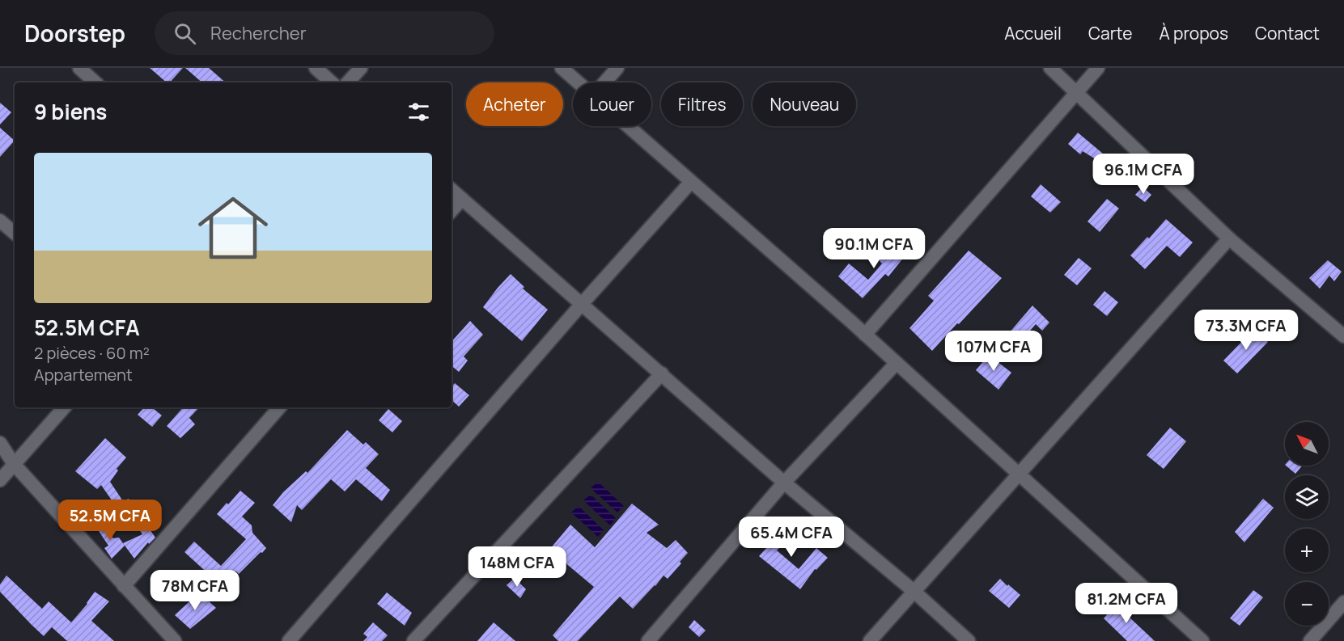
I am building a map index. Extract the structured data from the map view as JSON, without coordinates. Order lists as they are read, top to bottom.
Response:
{
  "north": "top left",
  "page": {
    "header": "Doorstep",
    "search": "Rechercher",
    "nav": [
      "Accueil",
      "Carte",
      "À propos",
      "Contact"
    ],
    "chip": [
      "Acheter",
      "Louer",
      "Filtres",
      "Nouveau"
    ],
    "heading": "9 biens",
    "list": [
      {
        "name": "52.5M CFA",
        "note": "2 pièces · 60 m² · Appartement"
      }
    ],
    "price": [
      "96.1M CFA",
      "90.1M CFA",
      "73.3M CFA",
      "107M CFA",
      "52.5M CFA",
      "65.4M CFA",
      "148M CFA",
      "78M CFA",
      "81.2M CFA"
    ],
    "map_buttons": ["+", "−"]
  }
}
